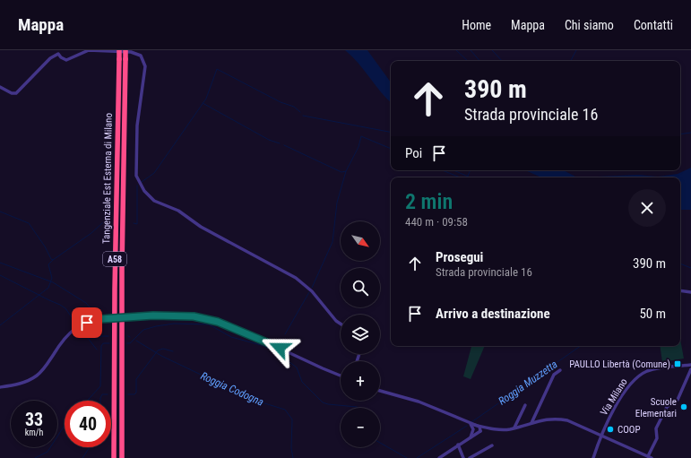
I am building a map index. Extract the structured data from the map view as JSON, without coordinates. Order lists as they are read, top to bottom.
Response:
{
  "streets": {
    "highway": ["Tangenziale Est Esterna di Milano", "A58"],
    "street": ["Via Milano"]
  },
  "water": ["Roggia Muzzetta", "Roggia Codogna"],
  "places": {
    "transit": ["PAULLO Libertà (Comune)"],
    "other": ["Scuole Elementari", "COOP"]
  },
  "north": "bottom right",
  "page": {
    "header": "Mappa",
    "nav": [
      "Home",
      "Mappa",
      "Chi siamo",
      "Contatti"
    ],
    "turn": ["390 m", "Strada provinciale 16"],
    "then": "Poi",
    "heading": ["2 min", "440 m · 09:58"],
    "map_buttons": ["+", "−"],
    "list": [
      {
        "name": "Prosegui",
        "note": "Strada provinciale 16",
        "value": "390 m"
      },
      {
        "name": "Arrivo a destinazione",
        "value": "50 m"
      }
    ],
    "speed": "33 km/h",
    "limit": "40"
  }
}
